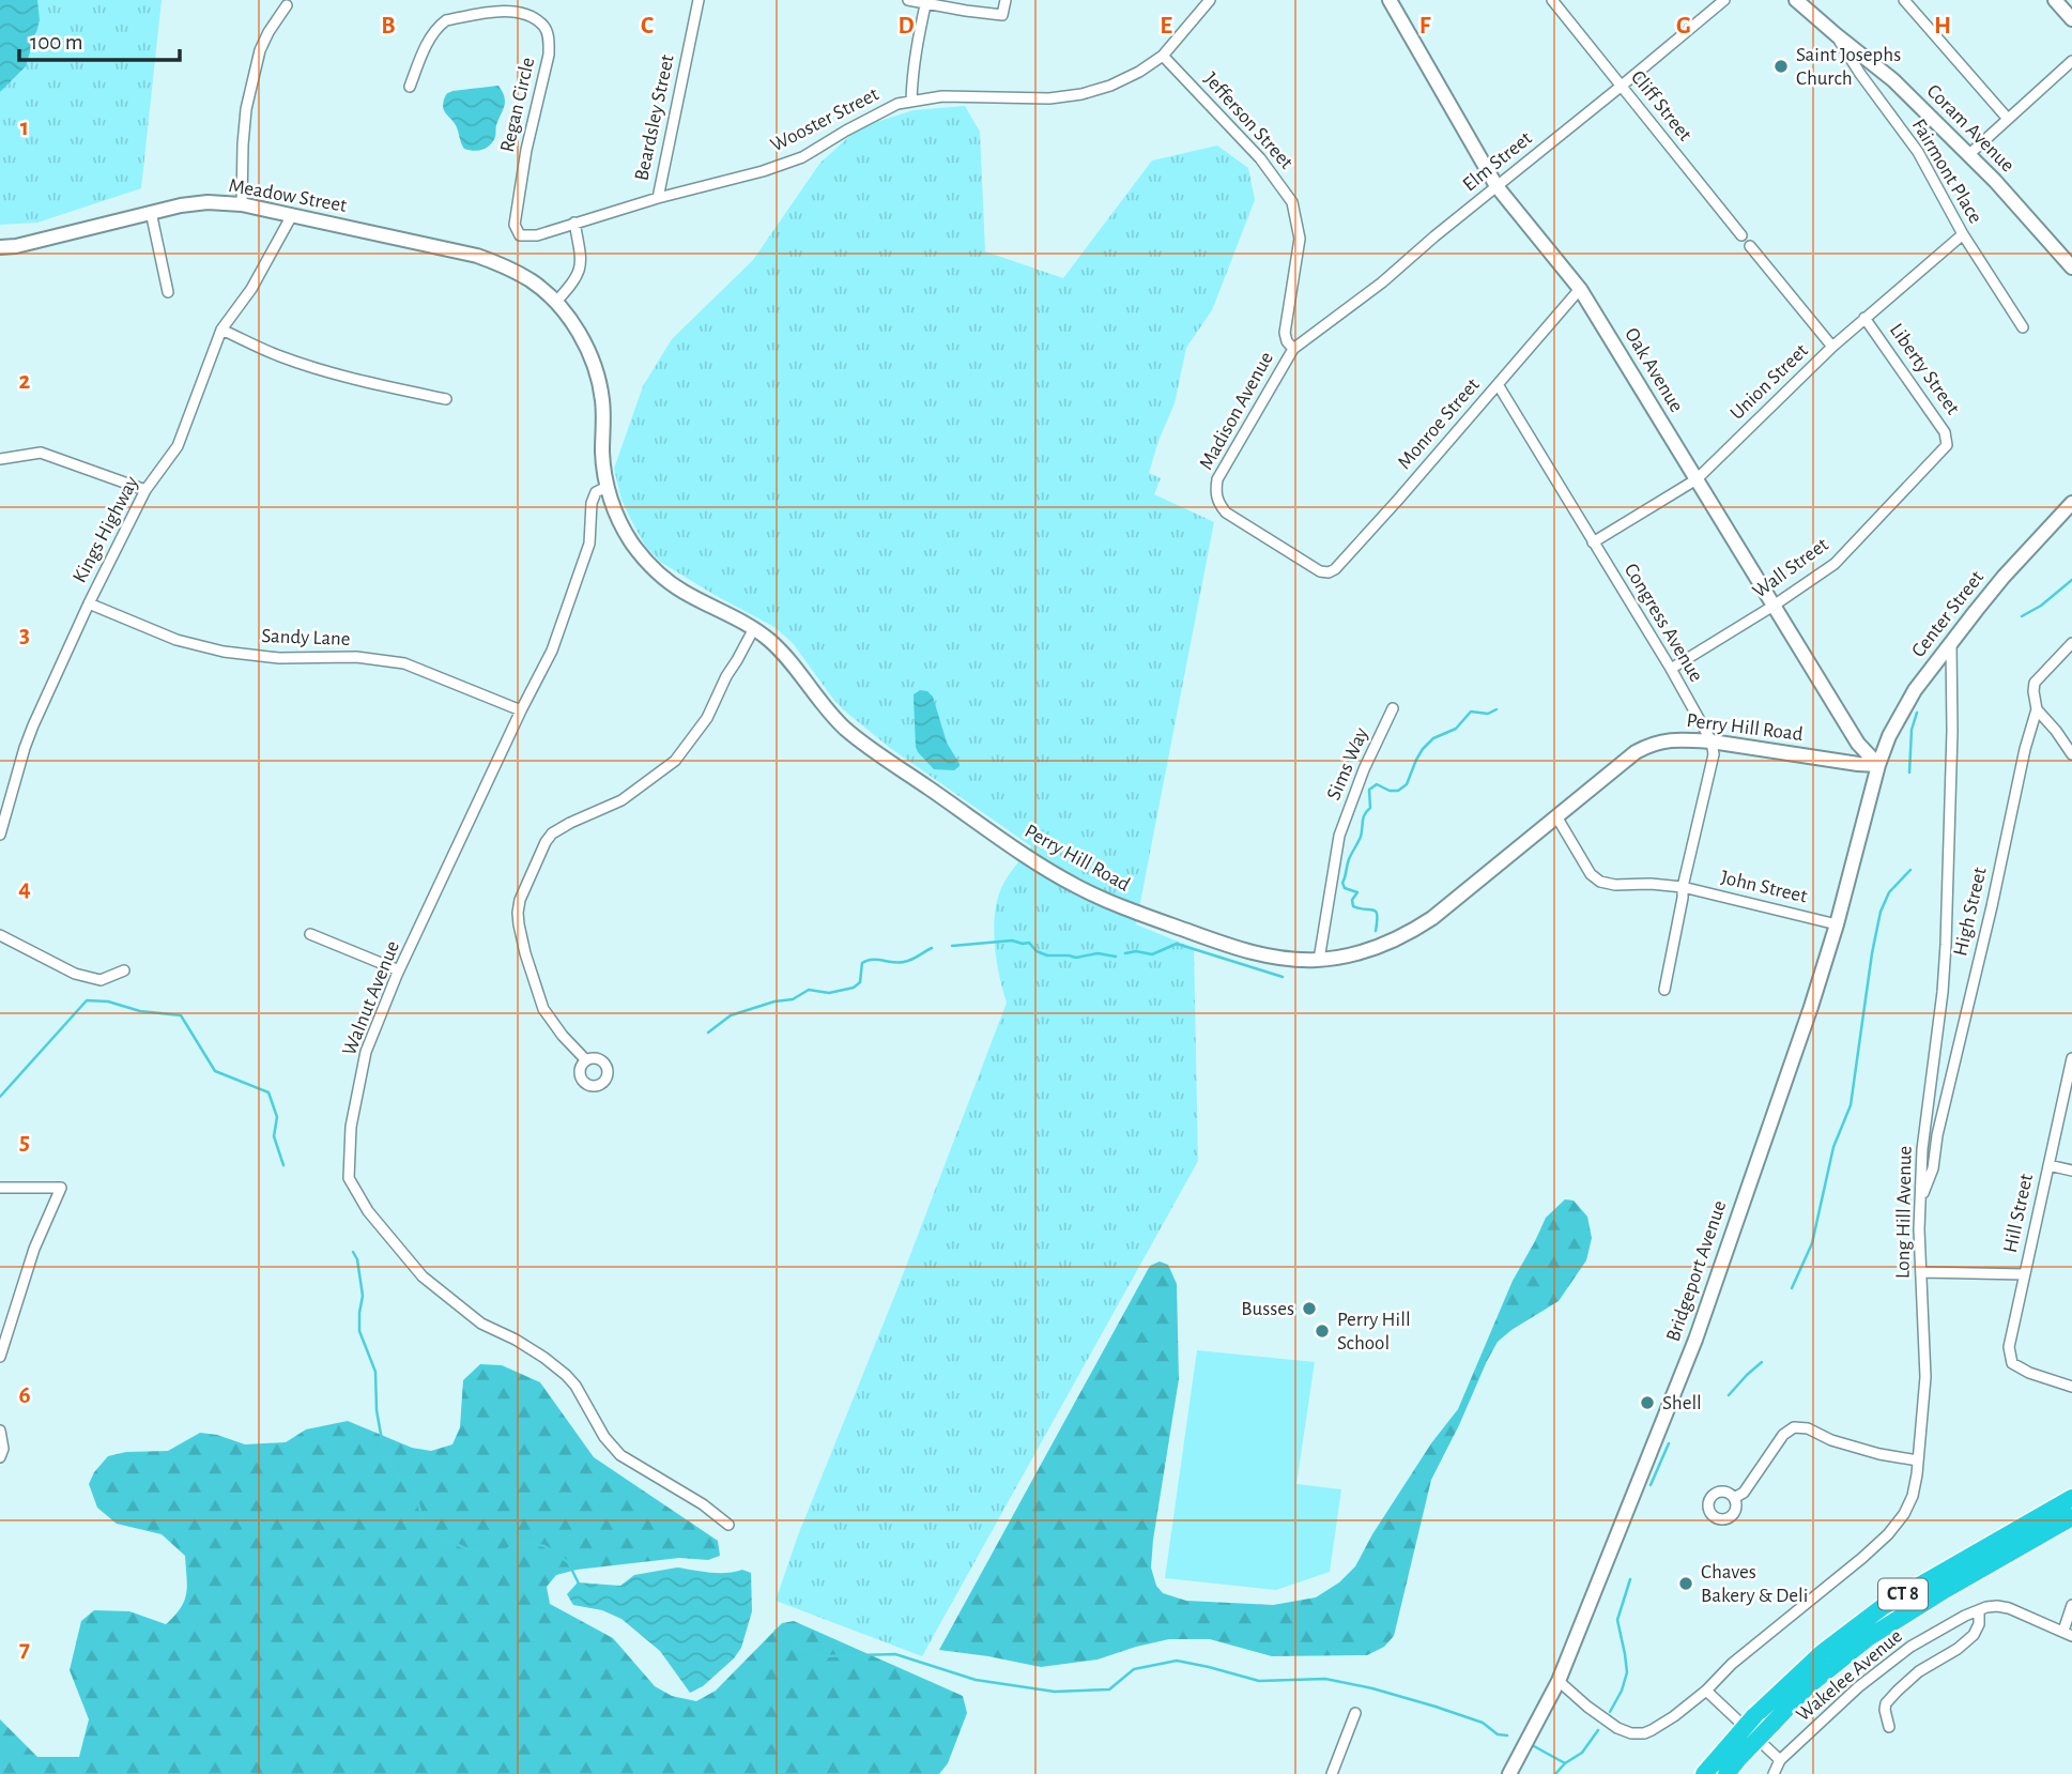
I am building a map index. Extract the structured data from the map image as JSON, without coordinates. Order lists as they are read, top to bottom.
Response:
{
  "streets": {
    "highway": ["CT 8"],
    "street": [
      "Regan Circle",
      "Cliff Street",
      "Beardsley Street",
      "Wooster Street",
      "Jefferson Street",
      "Coram Avenue",
      "Elm Street",
      "Fairmont Place",
      "Meadow Street",
      "Liberty Street",
      "Oak Avenue",
      "Union Street",
      "Madison Avenue",
      "Monroe Street",
      "Kings Highway",
      "Wall Street",
      "Center Street",
      "Congress Avenue",
      "Sandy Lane",
      "Perry Hill Road",
      "Sims Way",
      "John Street",
      "High Street",
      "Walnut Avenue",
      "Long Hill Avenue",
      "Hill Street",
      "Bridgeport Avenue",
      "Wakelee Avenue"
    ]
  },
  "crossings": [
    ["Regan Circle", "Wooster Street"],
    ["Cliff Street", "Elm Street"],
    ["Beardsley Street", "Wooster Street"],
    ["Wooster Street", "Jefferson Street"],
    ["Jefferson Street", "Elm Street"],
    ["Jefferson Street", "Madison Avenue"],
    ["Coram Avenue", "Fairmont Place"],
    ["Elm Street", "Oak Avenue"],
    ["Elm Street", "Madison Avenue"],
    ["Fairmont Place", "Union Street"],
    ["Meadow Street", "Kings Highway"],
    ["Meadow Street", "Perry Hill Road"],
    ["Liberty Street", "Union Street"],
    ["Liberty Street", "Wall Street"],
    ["Oak Avenue", "Union Street"],
    ["Oak Avenue", "Monroe Street"],
    ["Oak Avenue", "Wall Street"],
    ["Oak Avenue", "Center Street"],
    ["Oak Avenue", "Perry Hill Road"],
    ["Oak Avenue", "Bridgeport Avenue"],
    ["Union Street", "Congress Avenue"],
    ["Madison Avenue", "Monroe Street"],
    ["Monroe Street", "Congress Avenue"],
    ["Kings Highway", "Sandy Lane"],
    ["Wall Street", "Congress Avenue"],
    ["Center Street", "Perry Hill Road"],
    ["Center Street", "Long Hill Avenue"],
    ["Center Street", "Bridgeport Avenue"],
    ["Congress Avenue", "Perry Hill Road"],
    ["Sandy Lane", "Walnut Avenue"],
    ["Perry Hill Road", "Sims Way"],
    ["Perry Hill Road", "John Street"],
    ["Perry Hill Road", "Walnut Avenue"],
    ["Perry Hill Road", "Bridgeport Avenue"],
    ["John Street", "Bridgeport Avenue"],
    ["High Street", "Long Hill Avenue"],
    ["Long Hill Avenue", "Hill Street"],
    ["Long Hill Avenue", "Bridgeport Avenue"]
  ],
  "places": [
    "Saint Josephs Church",
    "Busses",
    "Perry Hill School",
    "Shell",
    "Chaves Bakery & Deli"
  ],
  "scale_bar": "100 m",
  "grid": {
    "columns": [
      "B",
      "C",
      "D",
      "E",
      "F",
      "G",
      "H"
    ],
    "rows": [
      "1",
      "2",
      "3",
      "4",
      "5",
      "6",
      "7"
    ]
  }
}
